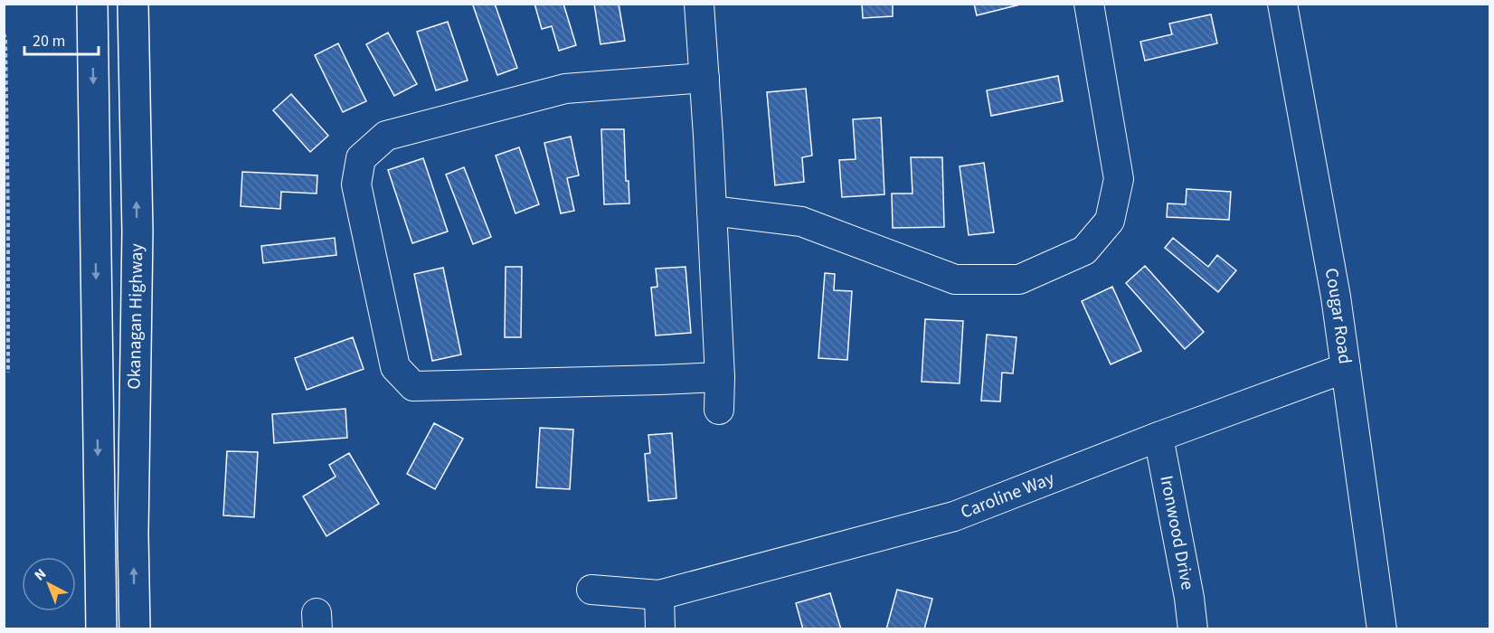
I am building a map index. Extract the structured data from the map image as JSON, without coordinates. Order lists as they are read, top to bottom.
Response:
{
  "streets": {
    "highway": ["Okanagan Highway"],
    "street": ["Cougar Road", "Caroline Way", "Ironwood Drive"]
  },
  "crossings": [
    ["Cougar Road", "Caroline Way"],
    ["Caroline Way", "Ironwood Drive"]
  ],
  "scale_bar": "20 m",
  "north": "top left"
}
